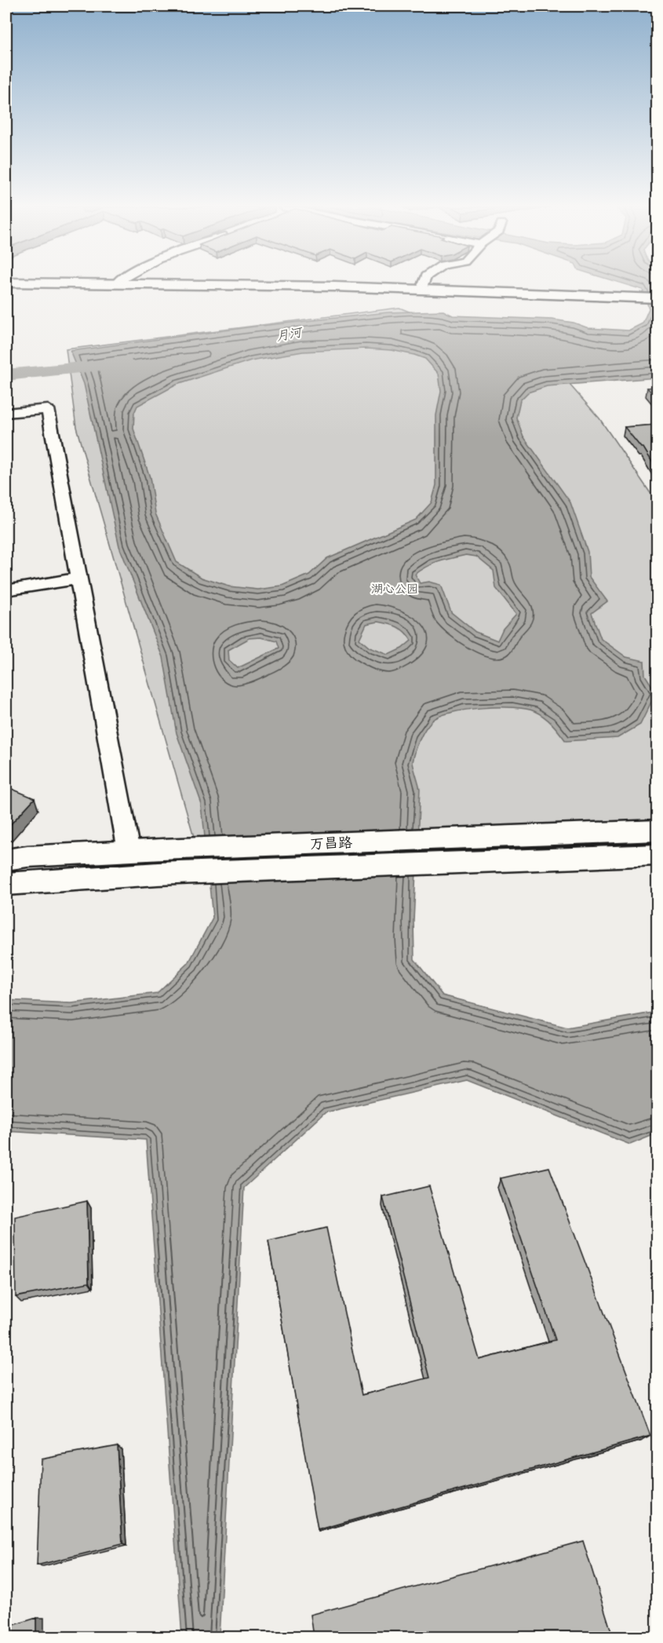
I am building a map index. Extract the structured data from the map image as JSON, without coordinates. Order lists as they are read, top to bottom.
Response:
{
  "streets": {
    "street": ["万昌路"]
  },
  "water": ["月河"],
  "parks": ["湖心公园"]
}
